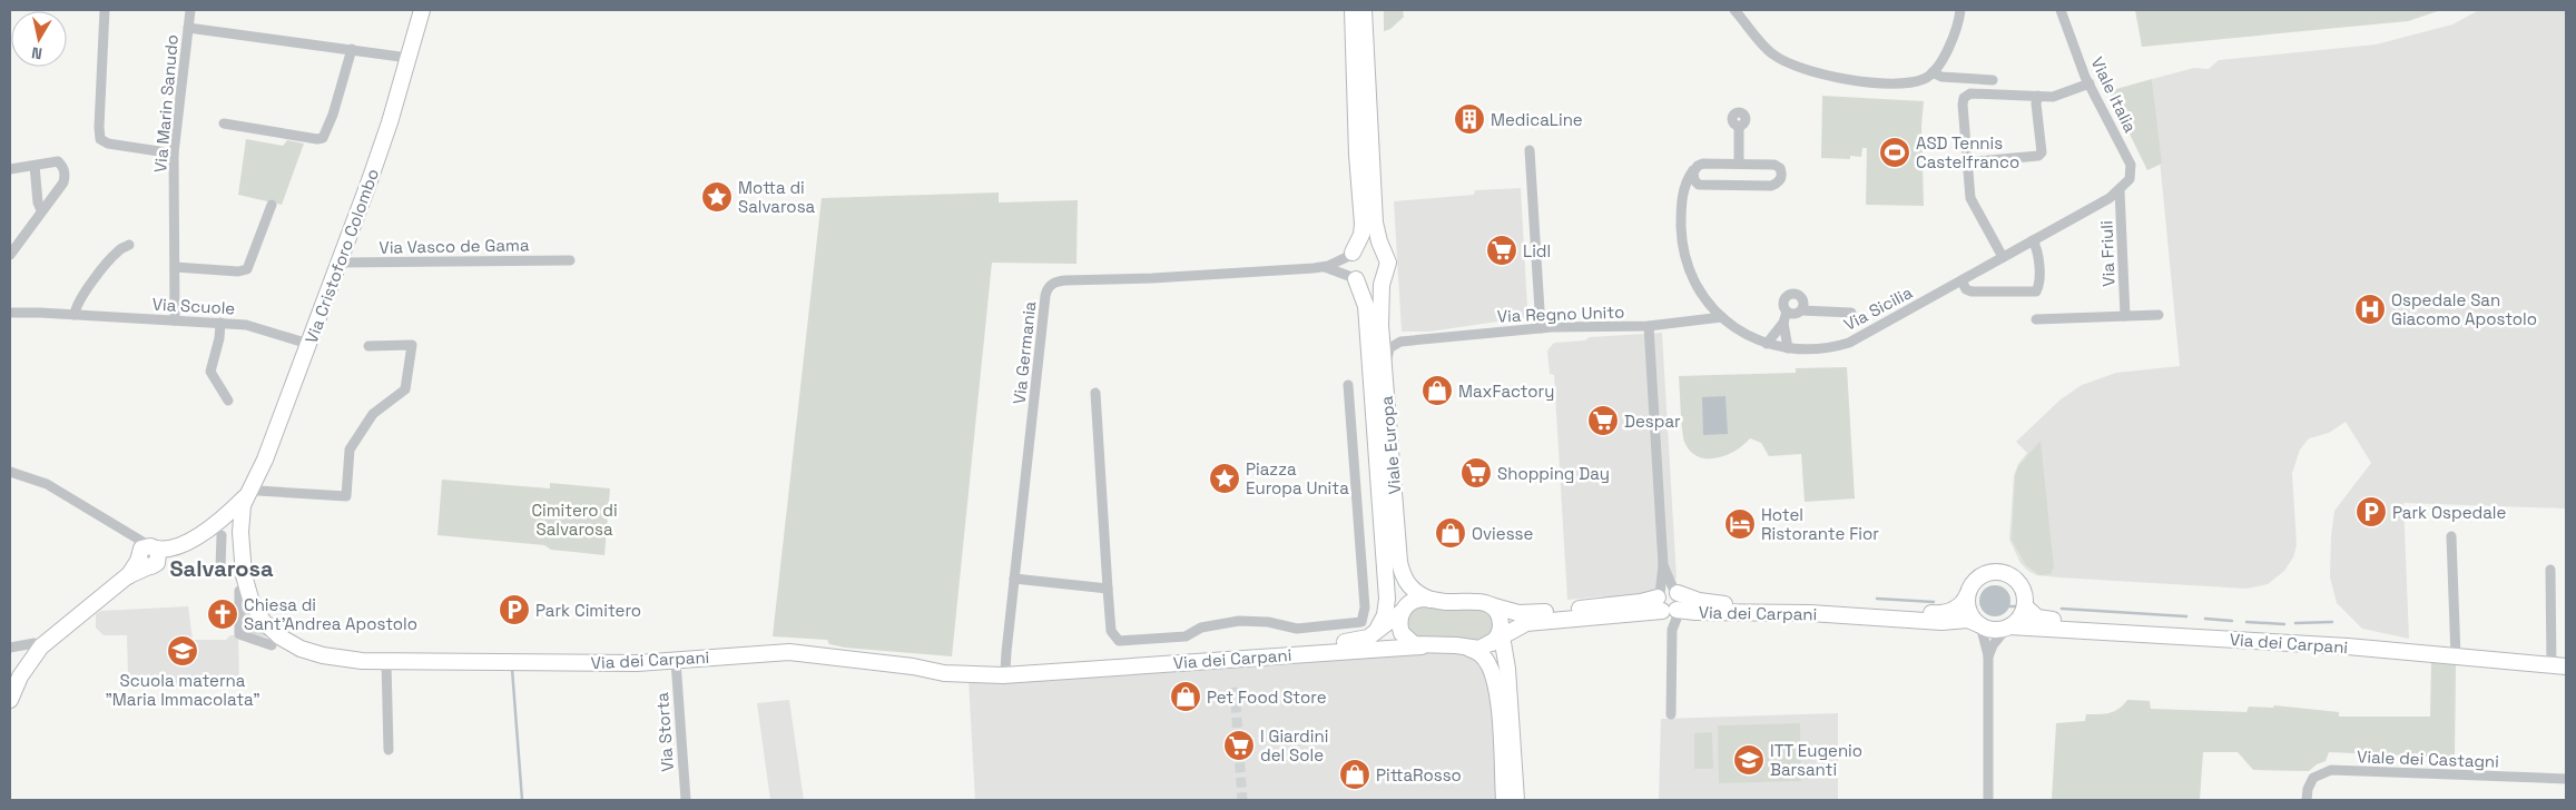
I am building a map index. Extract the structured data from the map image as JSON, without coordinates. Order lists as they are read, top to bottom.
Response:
{
  "streets": {
    "street": [
      "Viale Italia",
      "Via Marin Sanudo",
      "Via Vasco de Gama",
      "Via Friuli",
      "Via Cristoforo Colombo",
      "Via Scuole",
      "Via Sicilia",
      "Via Regno Unito",
      "Via Germania",
      "Viale Europa",
      "Via dei Carpani",
      "Via Storta",
      "Viale dei Castagni"
    ]
  },
  "crossings": [
    ["Viale Italia", "Via Friuli"],
    ["Viale Italia", "Via Sicilia"],
    ["Via Marin Sanudo", "Via Scuole"],
    ["Via Vasco de Gama", "Via Cristoforo Colombo"],
    ["Via Friuli", "Via Sicilia"],
    ["Via Cristoforo Colombo", "Via Scuole"],
    ["Via Cristoforo Colombo", "Via dei Carpani"],
    ["Via Sicilia", "Via Regno Unito"],
    ["Via Germania", "Viale Europa"],
    ["Via Germania", "Via dei Carpani"],
    ["Viale Europa", "Via dei Carpani"],
    ["Via dei Carpani", "Via Storta"]
  ],
  "districts": ["Salvarosa"],
  "parks": ["Cimitero di Salvarosa"],
  "places": {
    "building": ["MedicaLine"],
    "sports": ["ASD Tennis Castelfranco"],
    "place": ["Motta di Salvarosa", "Piazza Europa Unita"],
    "supermarket": [
      "Lidl",
      "Despar",
      "Shopping Day",
      "I Giardini del Sole"
    ],
    "hospital": ["Ospedale San Giacomo Apostolo"],
    "shop": [
      "MaxFactory",
      "Oviesse",
      "Pet Food Store",
      "PittaRosso"
    ],
    "parking": ["Park Ospedale", "Park Cimitero"],
    "hotel": ["Hotel Ristorante Fior"],
    "church": ["Chiesa di Sant'Andrea Apostolo"],
    "school or university": ["Scuola materna \"Maria Immacolata\"", "ITT Eugenio Barsanti"]
  },
  "north": "bottom"
}
